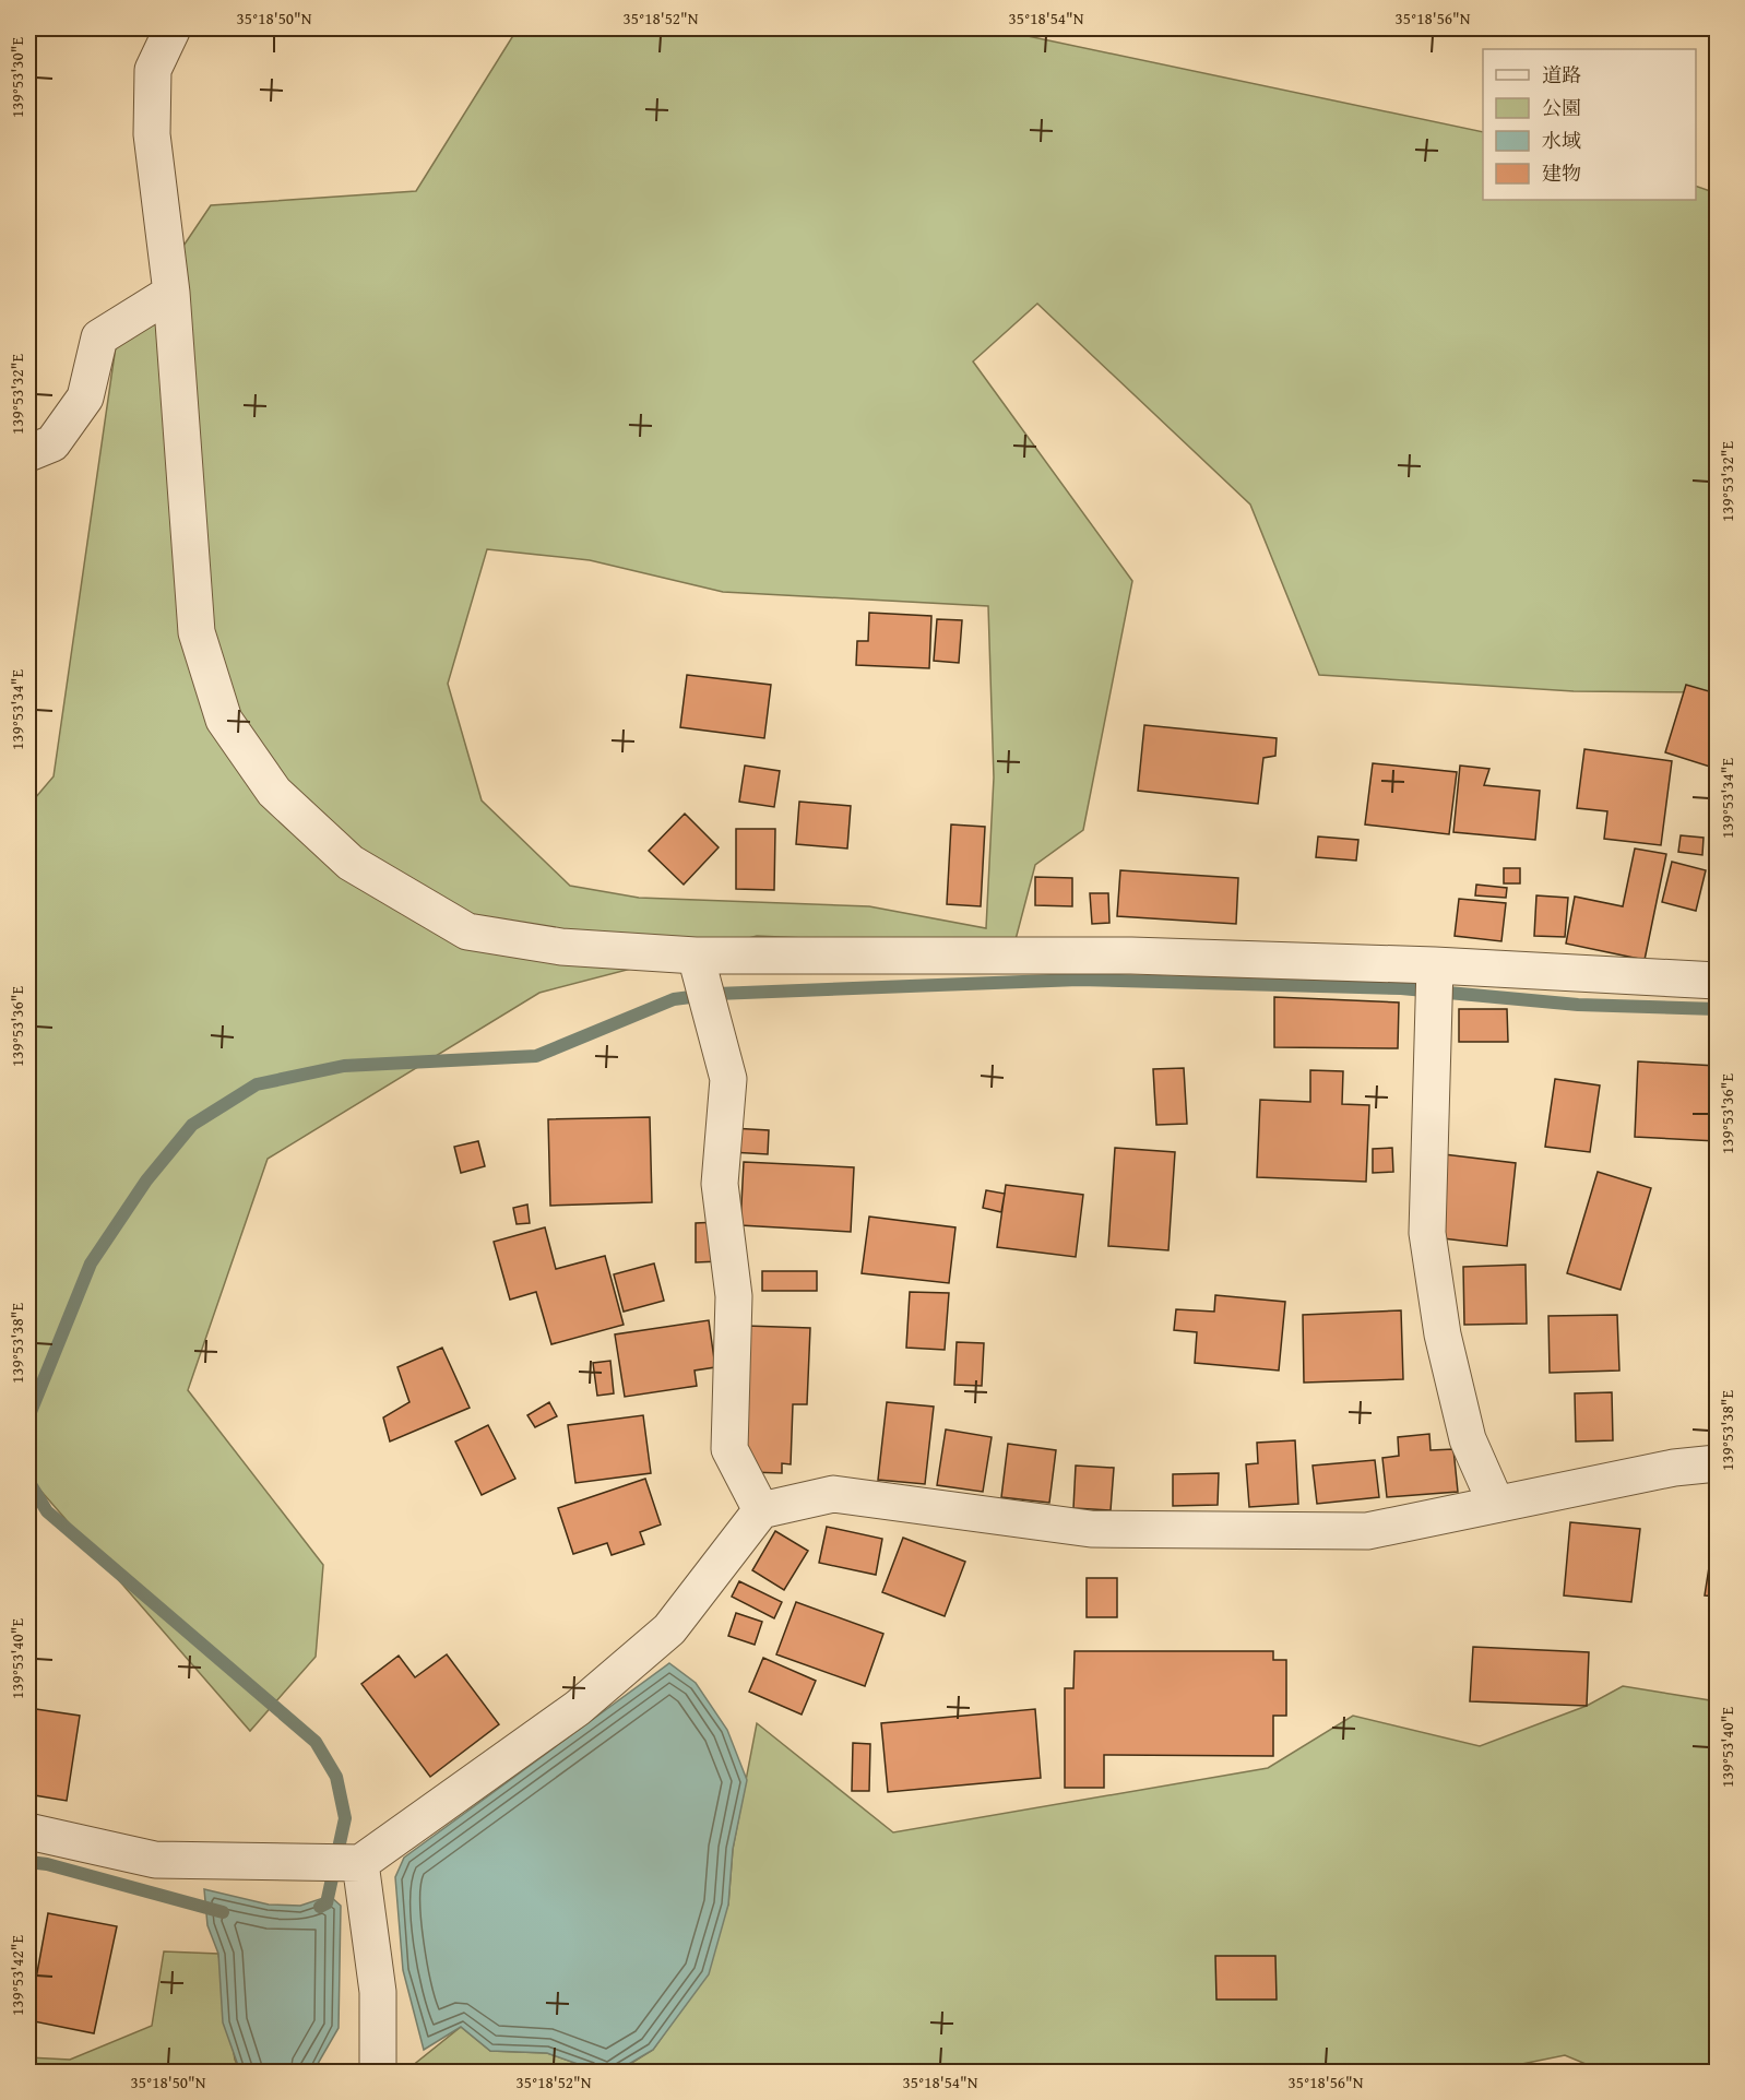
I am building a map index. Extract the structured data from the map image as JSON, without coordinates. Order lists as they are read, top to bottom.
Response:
{
  "legend": [
    "道路",
    "公園",
    "水域",
    "建物"
  ],
  "coordinates": [
    "35°18'50\"N",
    "35°18'52\"N",
    "35°18'54\"N",
    "35°18'56\"N",
    "139°53'30\"E",
    "139°53'32\"E",
    "139°53'34\"E",
    "139°53'36\"E",
    "139°53'38\"E",
    "139°53'40\"E",
    "139°53'42\"E"
  ]
}
